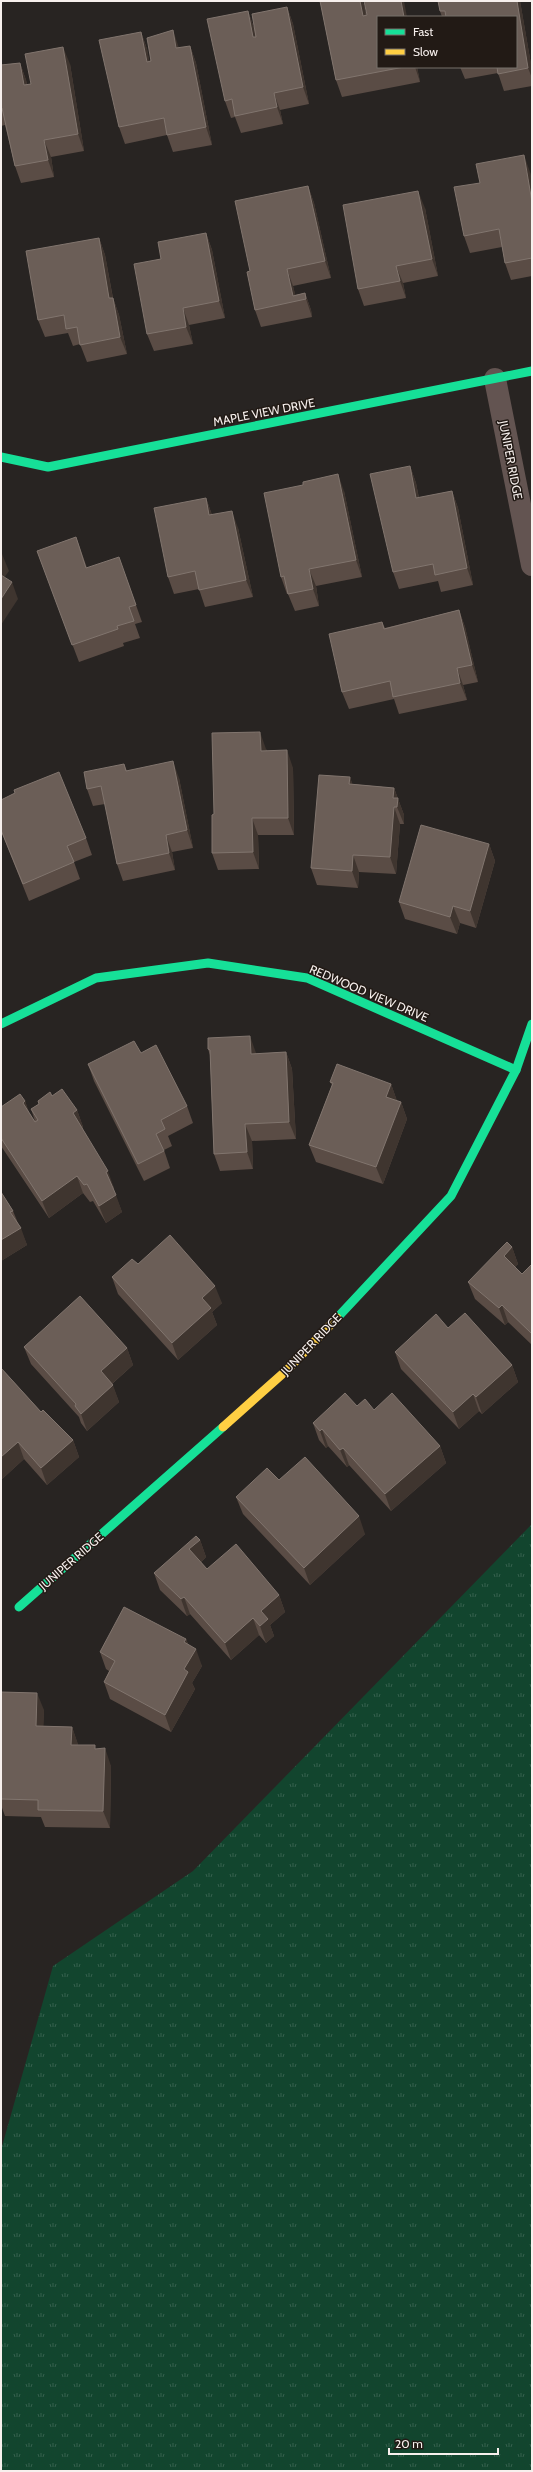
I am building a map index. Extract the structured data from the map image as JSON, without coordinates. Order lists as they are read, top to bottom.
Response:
{
  "streets": {
    "street": ["MAPLE VIEW DRIVE", "JUNIPER RIDGE", "REDWOOD VIEW DRIVE"]
  },
  "crossings": [
    ["MAPLE VIEW DRIVE", "JUNIPER RIDGE"],
    ["JUNIPER RIDGE", "REDWOOD VIEW DRIVE"]
  ],
  "legend": ["Fast", "Slow"],
  "scale_bar": "20 m"
}
